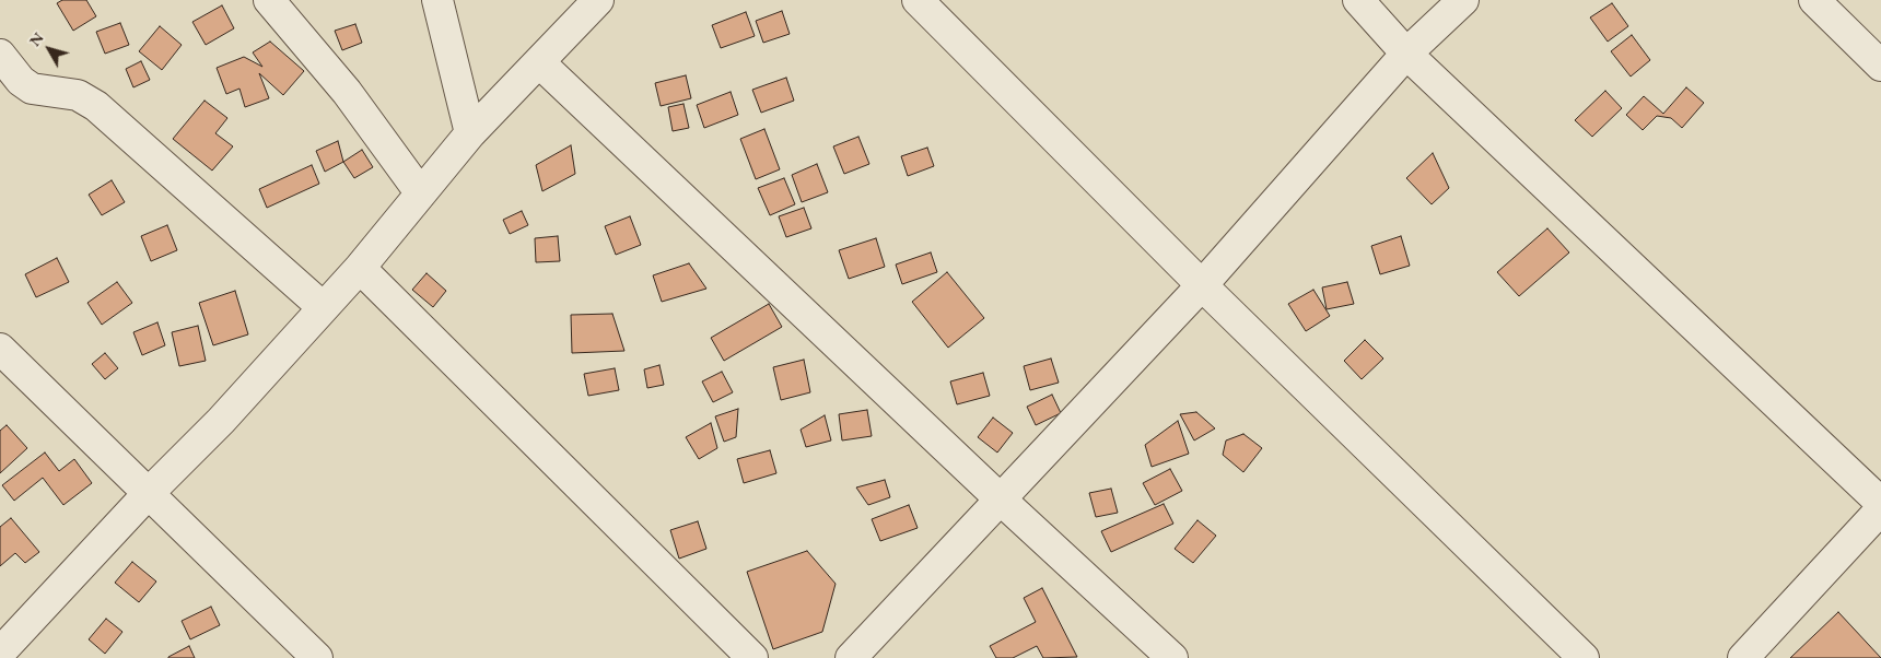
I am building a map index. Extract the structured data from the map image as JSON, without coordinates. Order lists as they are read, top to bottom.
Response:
{
  "north": "top left"
}
